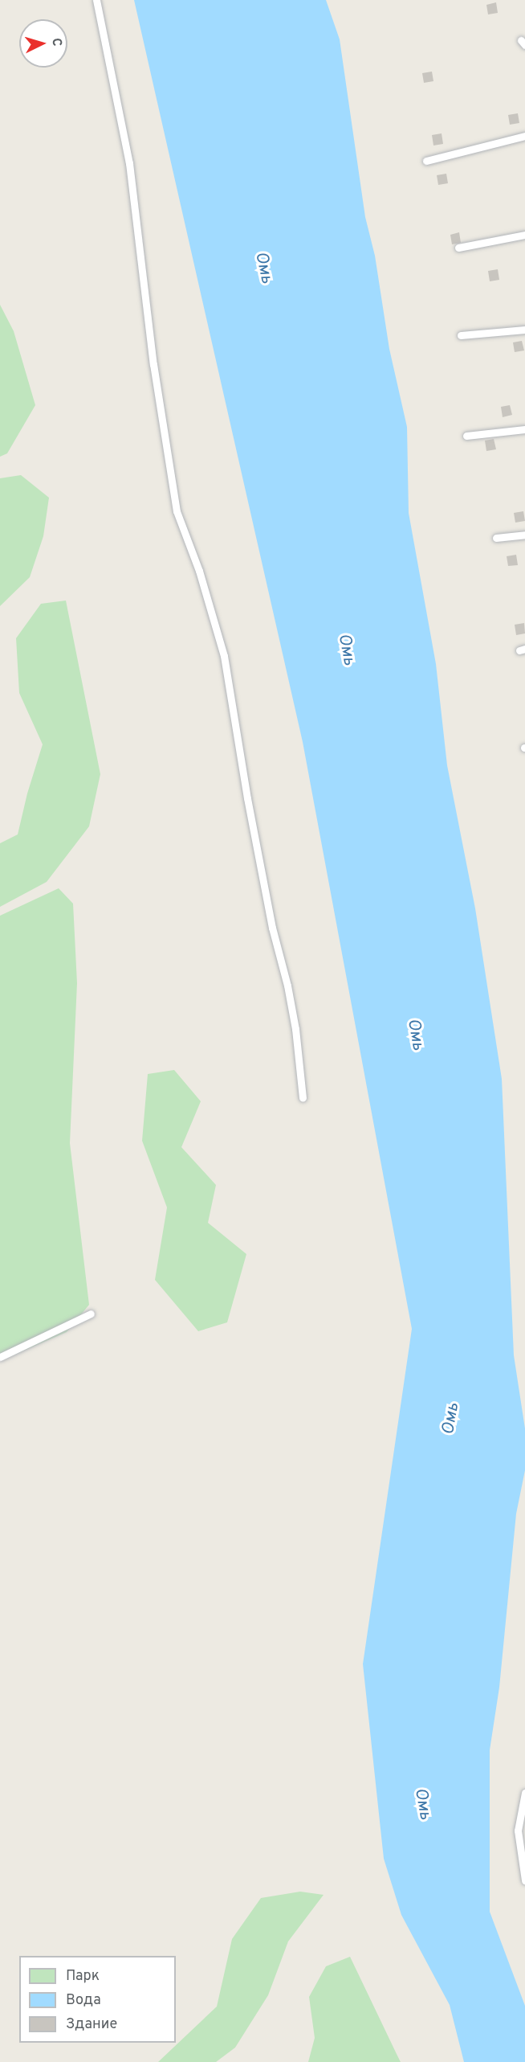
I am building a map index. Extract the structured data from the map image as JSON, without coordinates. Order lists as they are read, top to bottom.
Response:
{
  "water": ["Омь"],
  "legend": ["Парк", "Вода", "Здание"],
  "north": "right"
}
